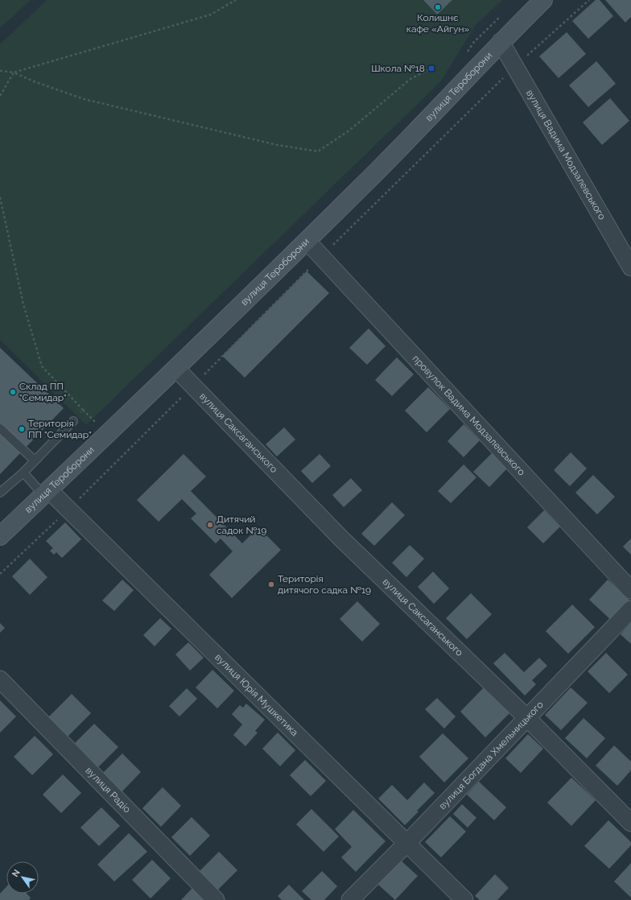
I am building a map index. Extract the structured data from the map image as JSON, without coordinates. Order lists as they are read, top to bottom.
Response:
{
  "streets": {
    "main road": ["вулиця Тероборони"],
    "street": [
      "вулиця Вадима Модзалевського",
      "провулок Вадима Модзалевського",
      "вулиця Саксаганського",
      "вулиця Юрія Мушкетика",
      "вулиця Богдана Хмельницького",
      "вулиця Радіо"
    ]
  },
  "crossings": [
    ["вулиця Тероборони", "вулиця Вадима Модзалевського"],
    ["вулиця Тероборони", "провулок Вадима Модзалевського"],
    ["вулиця Тероборони", "вулиця Саксаганського"],
    ["вулиця Тероборони", "вулиця Юрія Мушкетика"],
    ["вулиця Саксаганського", "вулиця Богдана Хмельницького"],
    ["вулиця Юрія Мушкетика", "вулиця Богдана Хмельницького"]
  ],
  "places": {
    "other": [
      "Колишнє кафе «Айгун»",
      "Склад ПП \"Семидар\"",
      "Територія ПП \"Семидар\"",
      "Дитячий садок №19",
      "Територія дитячого садка №19"
    ],
    "transit": ["Школа №18"]
  },
  "north": "top left"
}
